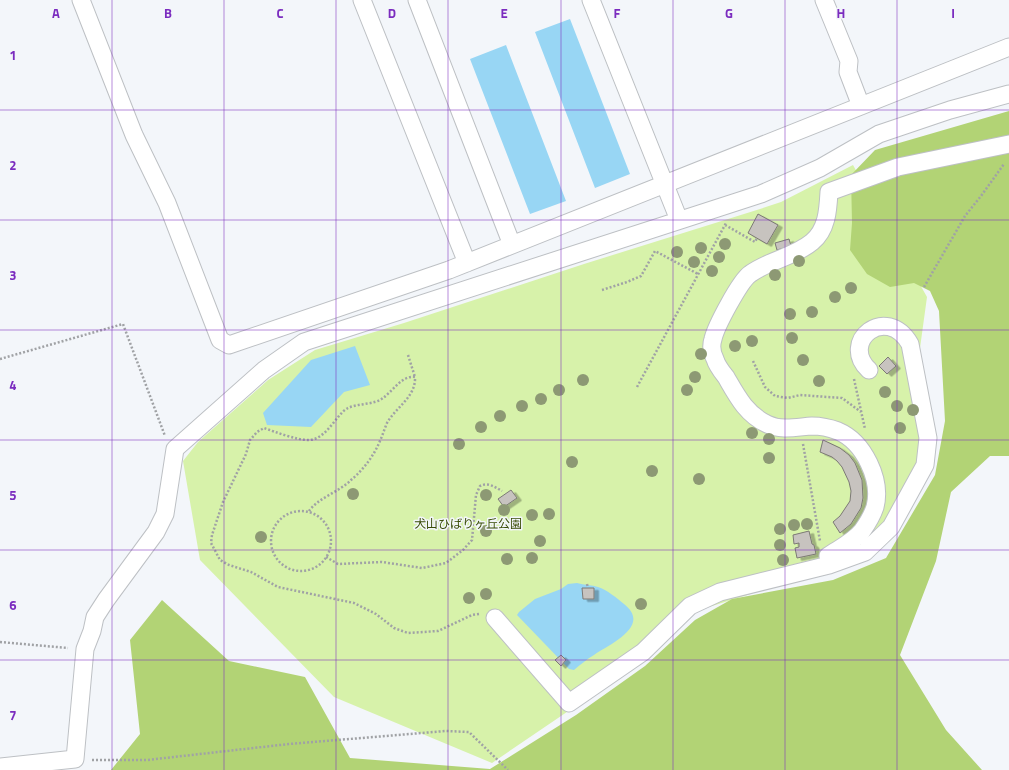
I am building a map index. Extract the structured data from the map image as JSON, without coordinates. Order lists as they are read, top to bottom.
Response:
{
  "parks": ["犬山ひばりヶ丘公園"],
  "grid": {
    "columns": [
      "A",
      "B",
      "C",
      "D",
      "E",
      "F",
      "G",
      "H",
      "I"
    ],
    "rows": [
      "1",
      "2",
      "3",
      "4",
      "5",
      "6",
      "7"
    ]
  }
}
